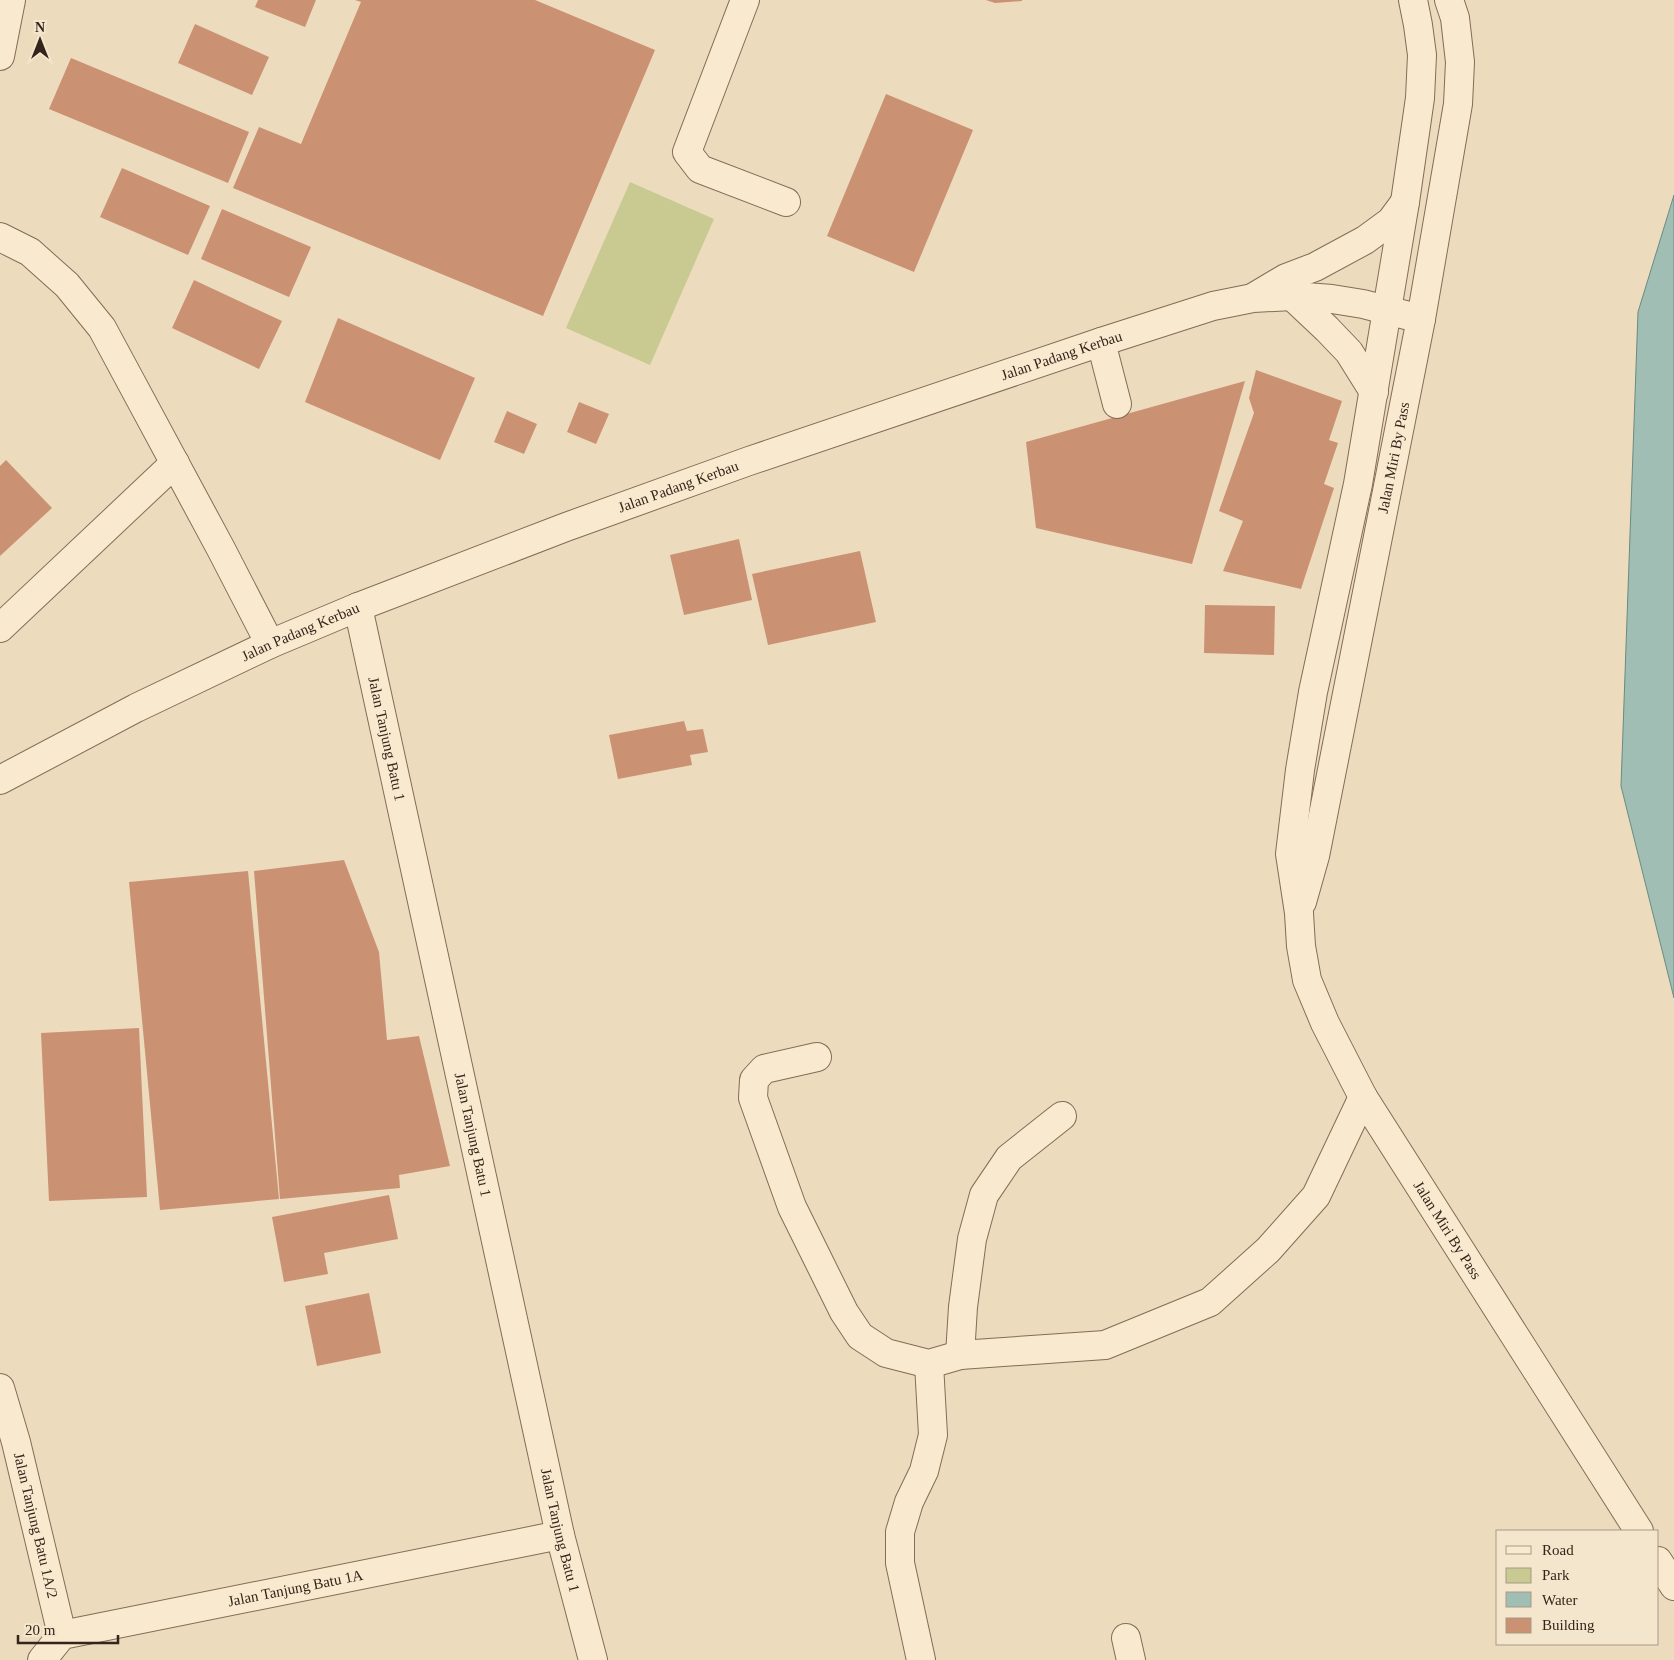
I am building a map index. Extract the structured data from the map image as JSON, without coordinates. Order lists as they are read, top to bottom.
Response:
{
  "streets": {
    "street": [
      "Jalan Padang Kerbau",
      "Jalan Miri By Pass",
      "Jalan Tanjung Batu 1",
      "Jalan Tanjung Batu 1A/2",
      "Jalan Tanjung Batu 1A"
    ]
  },
  "crossings": [
    ["Jalan Padang Kerbau", "Jalan Miri By Pass"],
    ["Jalan Padang Kerbau", "Jalan Tanjung Batu 1"],
    ["Jalan Tanjung Batu 1", "Jalan Tanjung Batu 1A"],
    ["Jalan Tanjung Batu 1A/2", "Jalan Tanjung Batu 1A"]
  ],
  "legend": [
    "Road",
    "Park",
    "Water",
    "Building"
  ],
  "scale_bar": "20 m",
  "north": "top"
}
